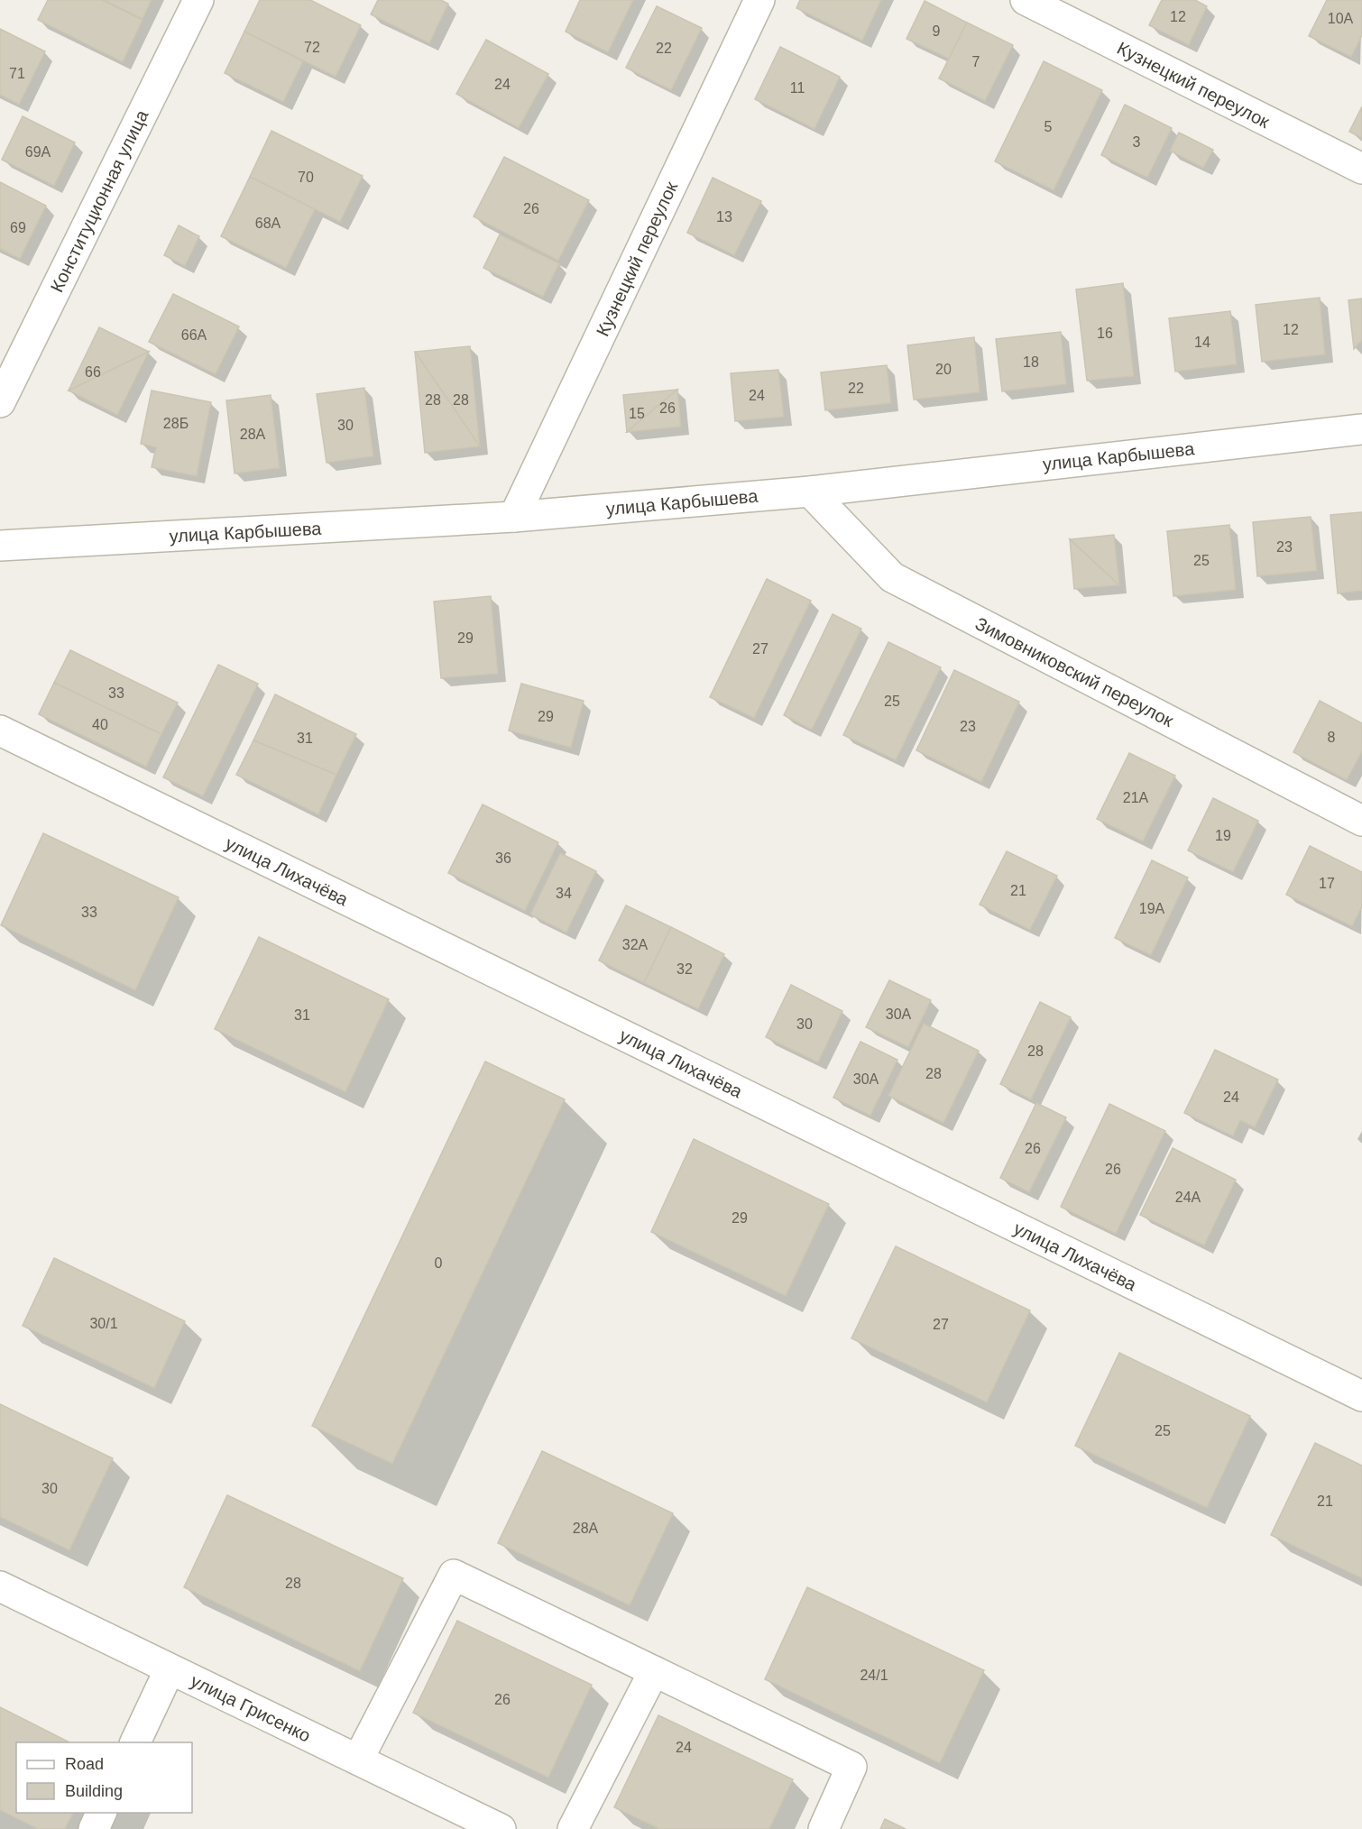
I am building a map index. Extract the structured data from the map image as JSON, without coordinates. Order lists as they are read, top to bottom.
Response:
{
  "streets": {
    "street": [
      "Кузнецкий переулок",
      "Конституционная улица",
      "улица Карбышева",
      "Зимовниковский переулок",
      "улица Лихачёва",
      "улица Грисенко"
    ]
  },
  "crossings": [
    ["Кузнецкий переулок", "улица Карбышева"],
    ["улица Карбышева", "Зимовниковский переулок"]
  ],
  "house_numbers": [
    "12",
    "10А",
    "9",
    "72",
    "22",
    "7",
    "71",
    "24",
    "11",
    "5",
    "3",
    "69А",
    "70",
    "26",
    "13",
    "68А",
    "69",
    "12",
    "16",
    "66А",
    "14",
    "18",
    "20",
    "66",
    "22",
    "24",
    "28",
    "28",
    "26",
    "15",
    "28Б",
    "30",
    "28А",
    "23",
    "25",
    "29",
    "27",
    "33",
    "25",
    "29",
    "40",
    "23",
    "8",
    "31",
    "21А",
    "19",
    "36",
    "17",
    "21",
    "34",
    "19А",
    "33",
    "32А",
    "32",
    "30А",
    "31",
    "30",
    "28",
    "28",
    "30А",
    "24",
    "26",
    "26",
    "24А",
    "29",
    "0",
    "30/1",
    "27",
    "25",
    "30",
    "21",
    "28А",
    "28",
    "24/1",
    "26",
    "24"
  ],
  "legend": ["Road", "Building"]
}
